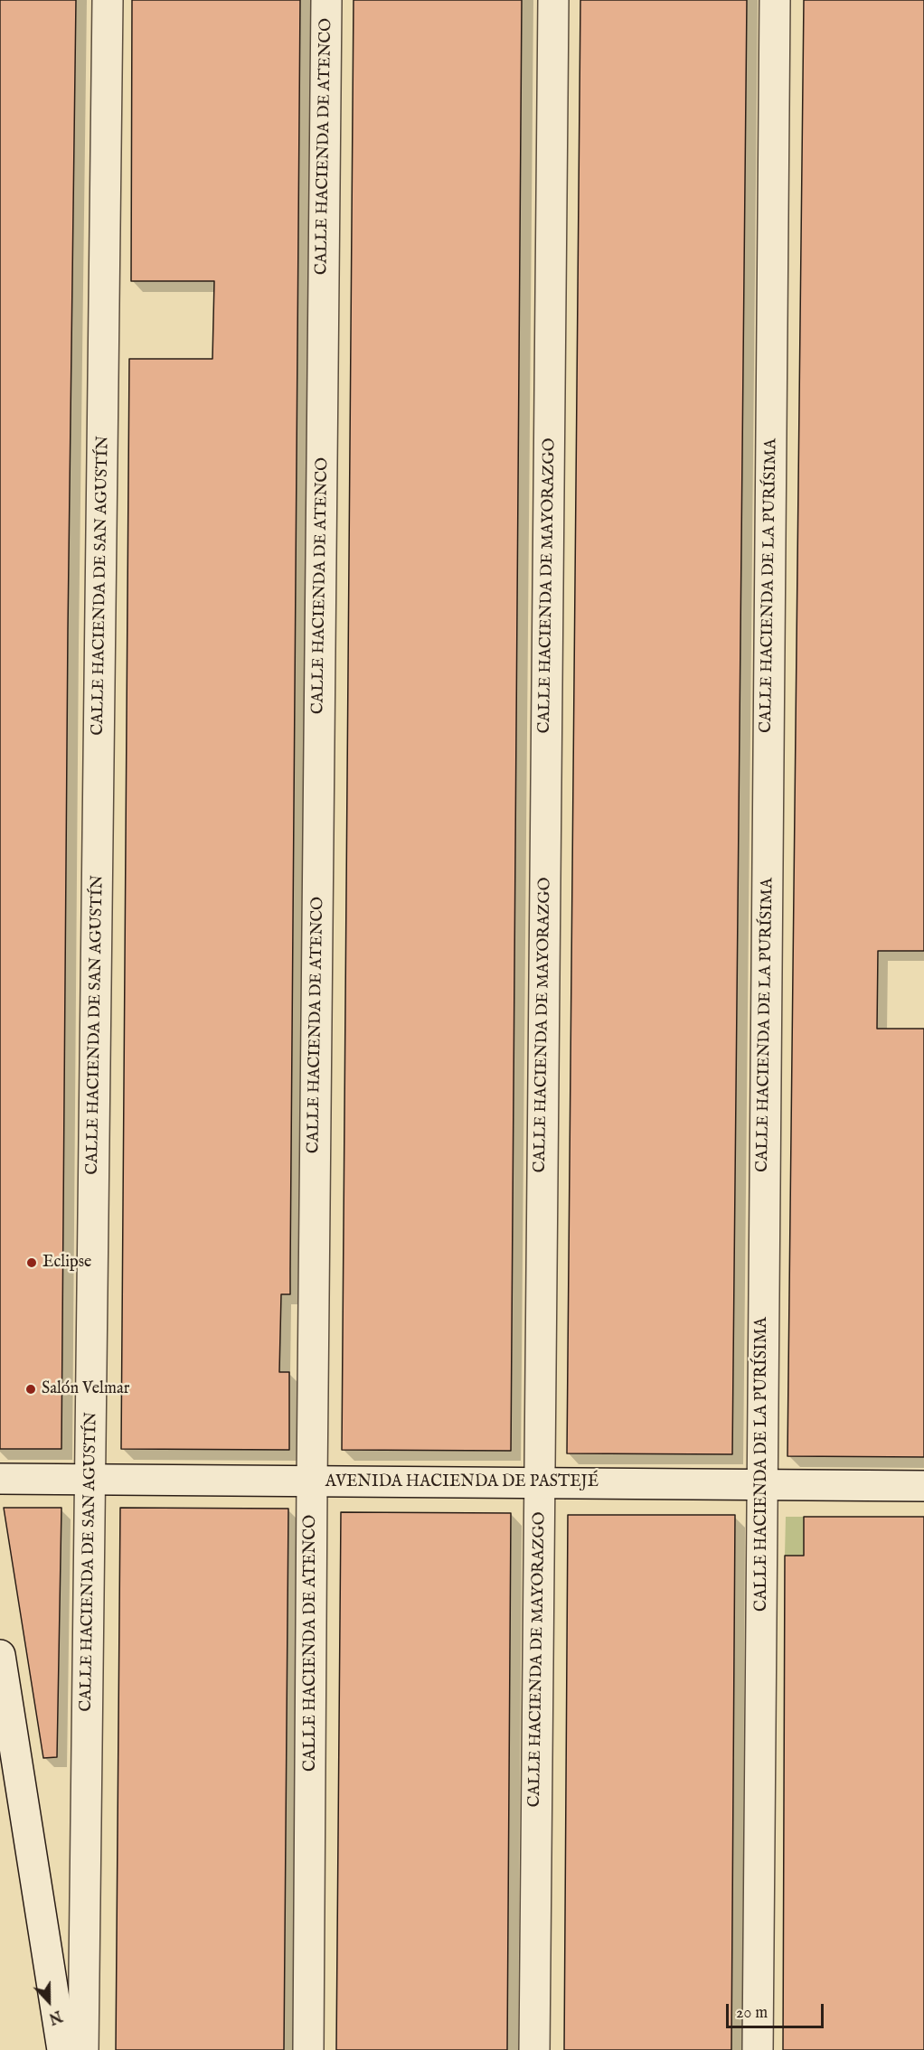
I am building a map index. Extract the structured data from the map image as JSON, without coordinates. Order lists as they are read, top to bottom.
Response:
{
  "streets": {
    "street": [
      "CALLE HACIENDA DE ATENCO",
      "CALLE HACIENDA DE SAN AGUSTÍN",
      "CALLE HACIENDA DE MAYORAZGO",
      "CALLE HACIENDA DE LA PURÍSIMA",
      "AVENIDA HACIENDA DE PASTEJÉ"
    ]
  },
  "crossings": [
    ["CALLE HACIENDA DE ATENCO", "AVENIDA HACIENDA DE PASTEJÉ"],
    ["CALLE HACIENDA DE SAN AGUSTÍN", "AVENIDA HACIENDA DE PASTEJÉ"],
    ["CALLE HACIENDA DE MAYORAZGO", "AVENIDA HACIENDA DE PASTEJÉ"],
    ["CALLE HACIENDA DE LA PURÍSIMA", "AVENIDA HACIENDA DE PASTEJÉ"]
  ],
  "places": ["Eclipse", "Salón Velmar"],
  "scale_bar": "20 m",
  "north": "bottom"
}
